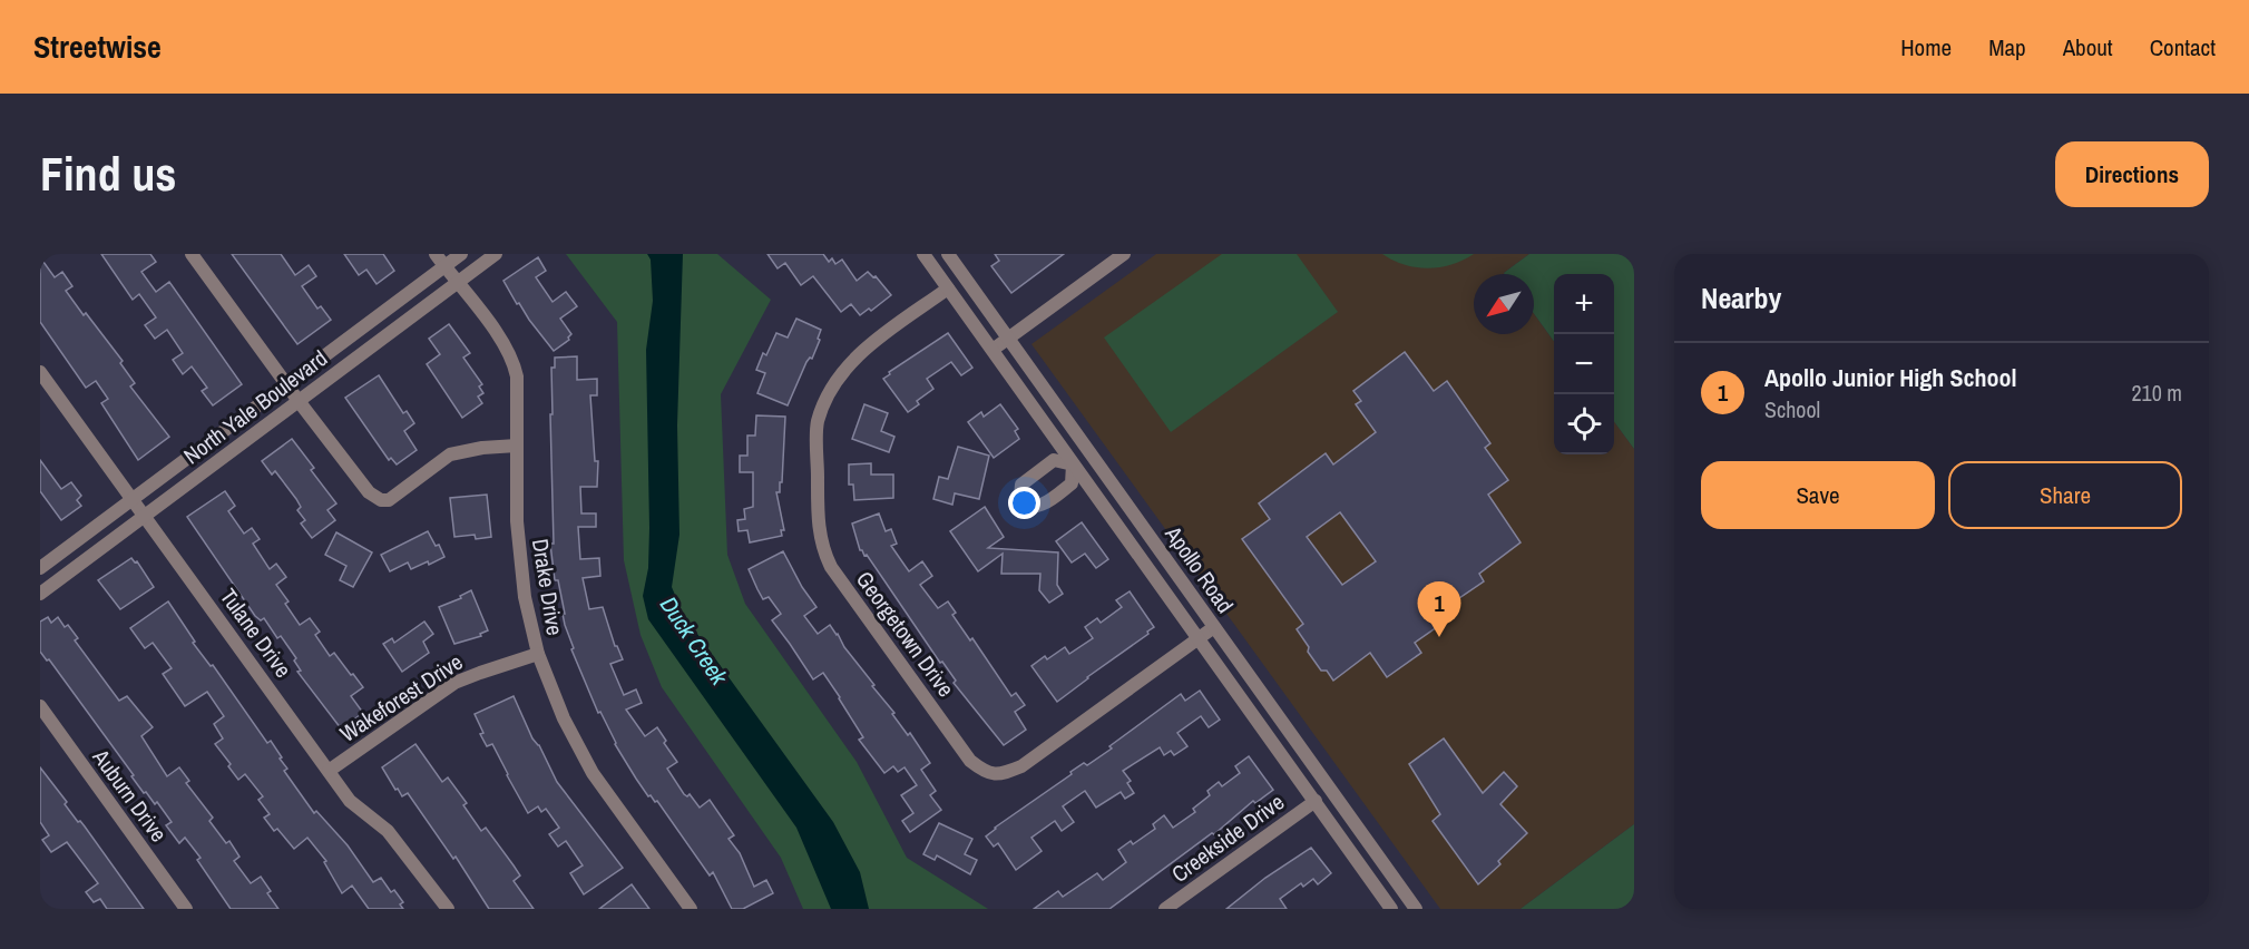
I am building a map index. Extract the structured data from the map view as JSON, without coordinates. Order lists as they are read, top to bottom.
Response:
{
  "streets": {
    "street": [
      "North Yale Boulevard",
      "Apollo Road",
      "Drake Drive",
      "Tulane Drive",
      "Georgetown Drive",
      "Wakeforest Drive",
      "Auburn Drive",
      "Creekside Drive"
    ]
  },
  "crossings": [
    ["North Yale Boulevard", "Drake Drive"],
    ["North Yale Boulevard", "Tulane Drive"],
    ["Apollo Road", "Georgetown Drive"],
    ["Apollo Road", "Creekside Drive"],
    ["Drake Drive", "Wakeforest Drive"],
    ["Tulane Drive", "Wakeforest Drive"]
  ],
  "water": ["Duck Creek"],
  "north": "bottom left",
  "page": {
    "header": "Streetwise",
    "nav": [
      "Home",
      "Map",
      "About",
      "Contact"
    ],
    "buttons": [
      "Directions",
      ["Save", "Share"]
    ],
    "title": "Find us",
    "heading": "Nearby",
    "map_buttons": ["+", "−"],
    "list": [
      {
        "mark": "1",
        "name": "Apollo Junior High School",
        "note": "School",
        "value": "210 m"
      }
    ],
    "pins": "1"
  }
}
